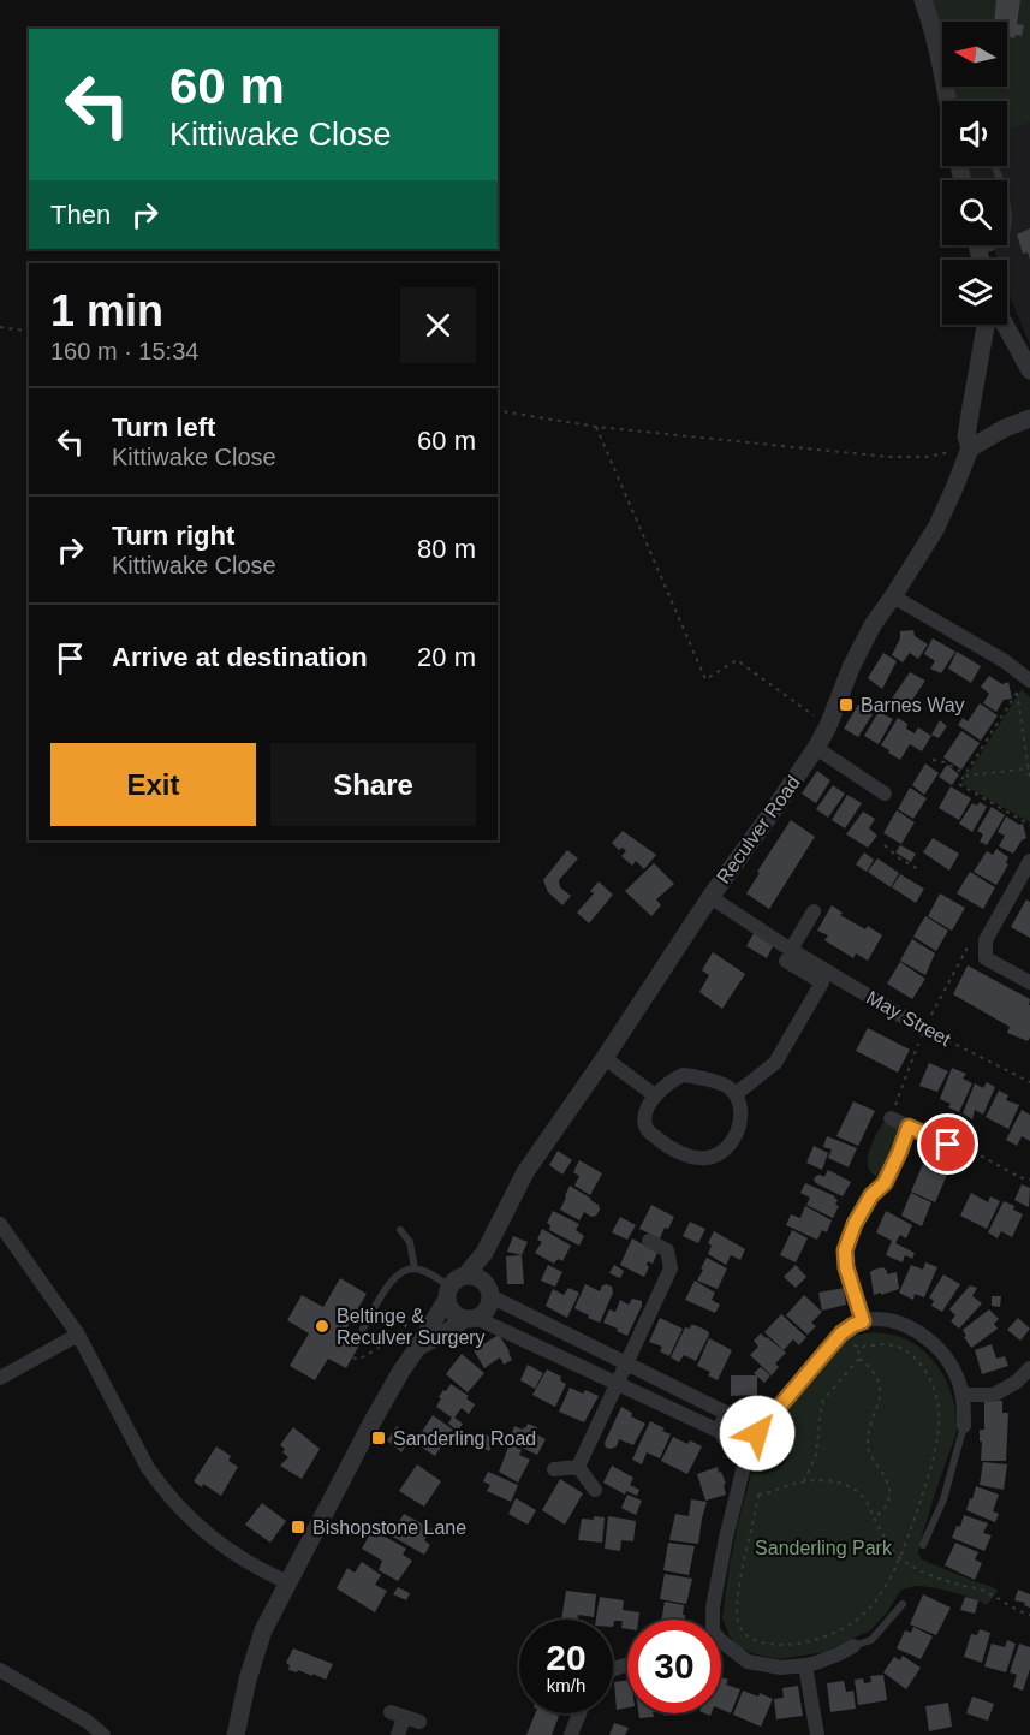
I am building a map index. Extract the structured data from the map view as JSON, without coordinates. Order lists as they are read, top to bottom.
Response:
{
  "streets": {
    "street": ["Reculver Road", "May Street"]
  },
  "crossings": [
    ["Reculver Road", "May Street"]
  ],
  "parks": ["Sanderling Park"],
  "places": {
    "transit": ["Barnes Way", "Sanderling Road", "Bishopstone Lane"],
    "other": ["Beltinge & Reculver Surgery"]
  },
  "north": "left",
  "page": {
    "turn": ["60 m", "Kittiwake Close"],
    "then": "Then",
    "heading": ["1 min", "160 m · 15:34"],
    "list": [
      {
        "name": "Turn left",
        "note": "Kittiwake Close",
        "value": "60 m"
      },
      {
        "name": "Turn right",
        "note": "Kittiwake Close",
        "value": "80 m"
      },
      {
        "name": "Arrive at destination",
        "value": "20 m"
      }
    ],
    "buttons": ["Exit", "Share"],
    "speed": "20 km/h",
    "limit": "30"
  }
}
